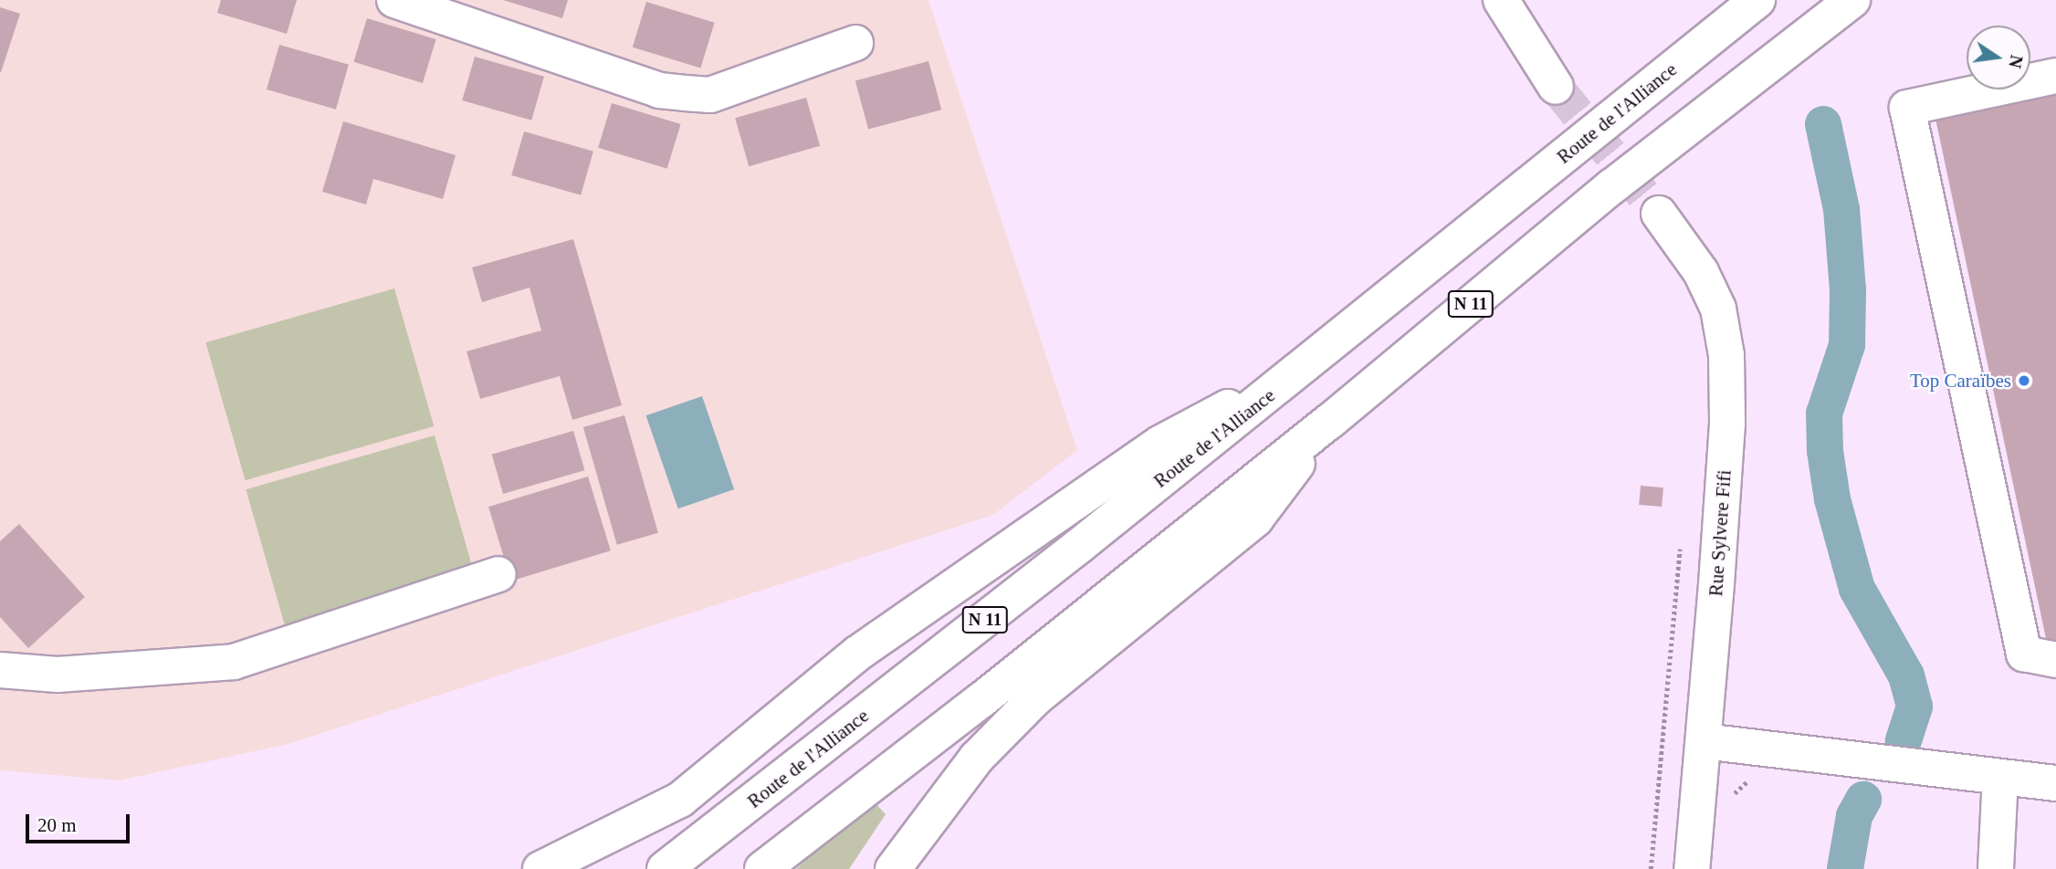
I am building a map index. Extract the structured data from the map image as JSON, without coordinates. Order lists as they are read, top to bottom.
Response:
{
  "streets": {
    "main road": ["Route de l'Alliance", "N 11", "Rue Sylvere Fifi"]
  },
  "places": ["Top Caraïbes"],
  "scale_bar": "20 m",
  "north": "right"
}
